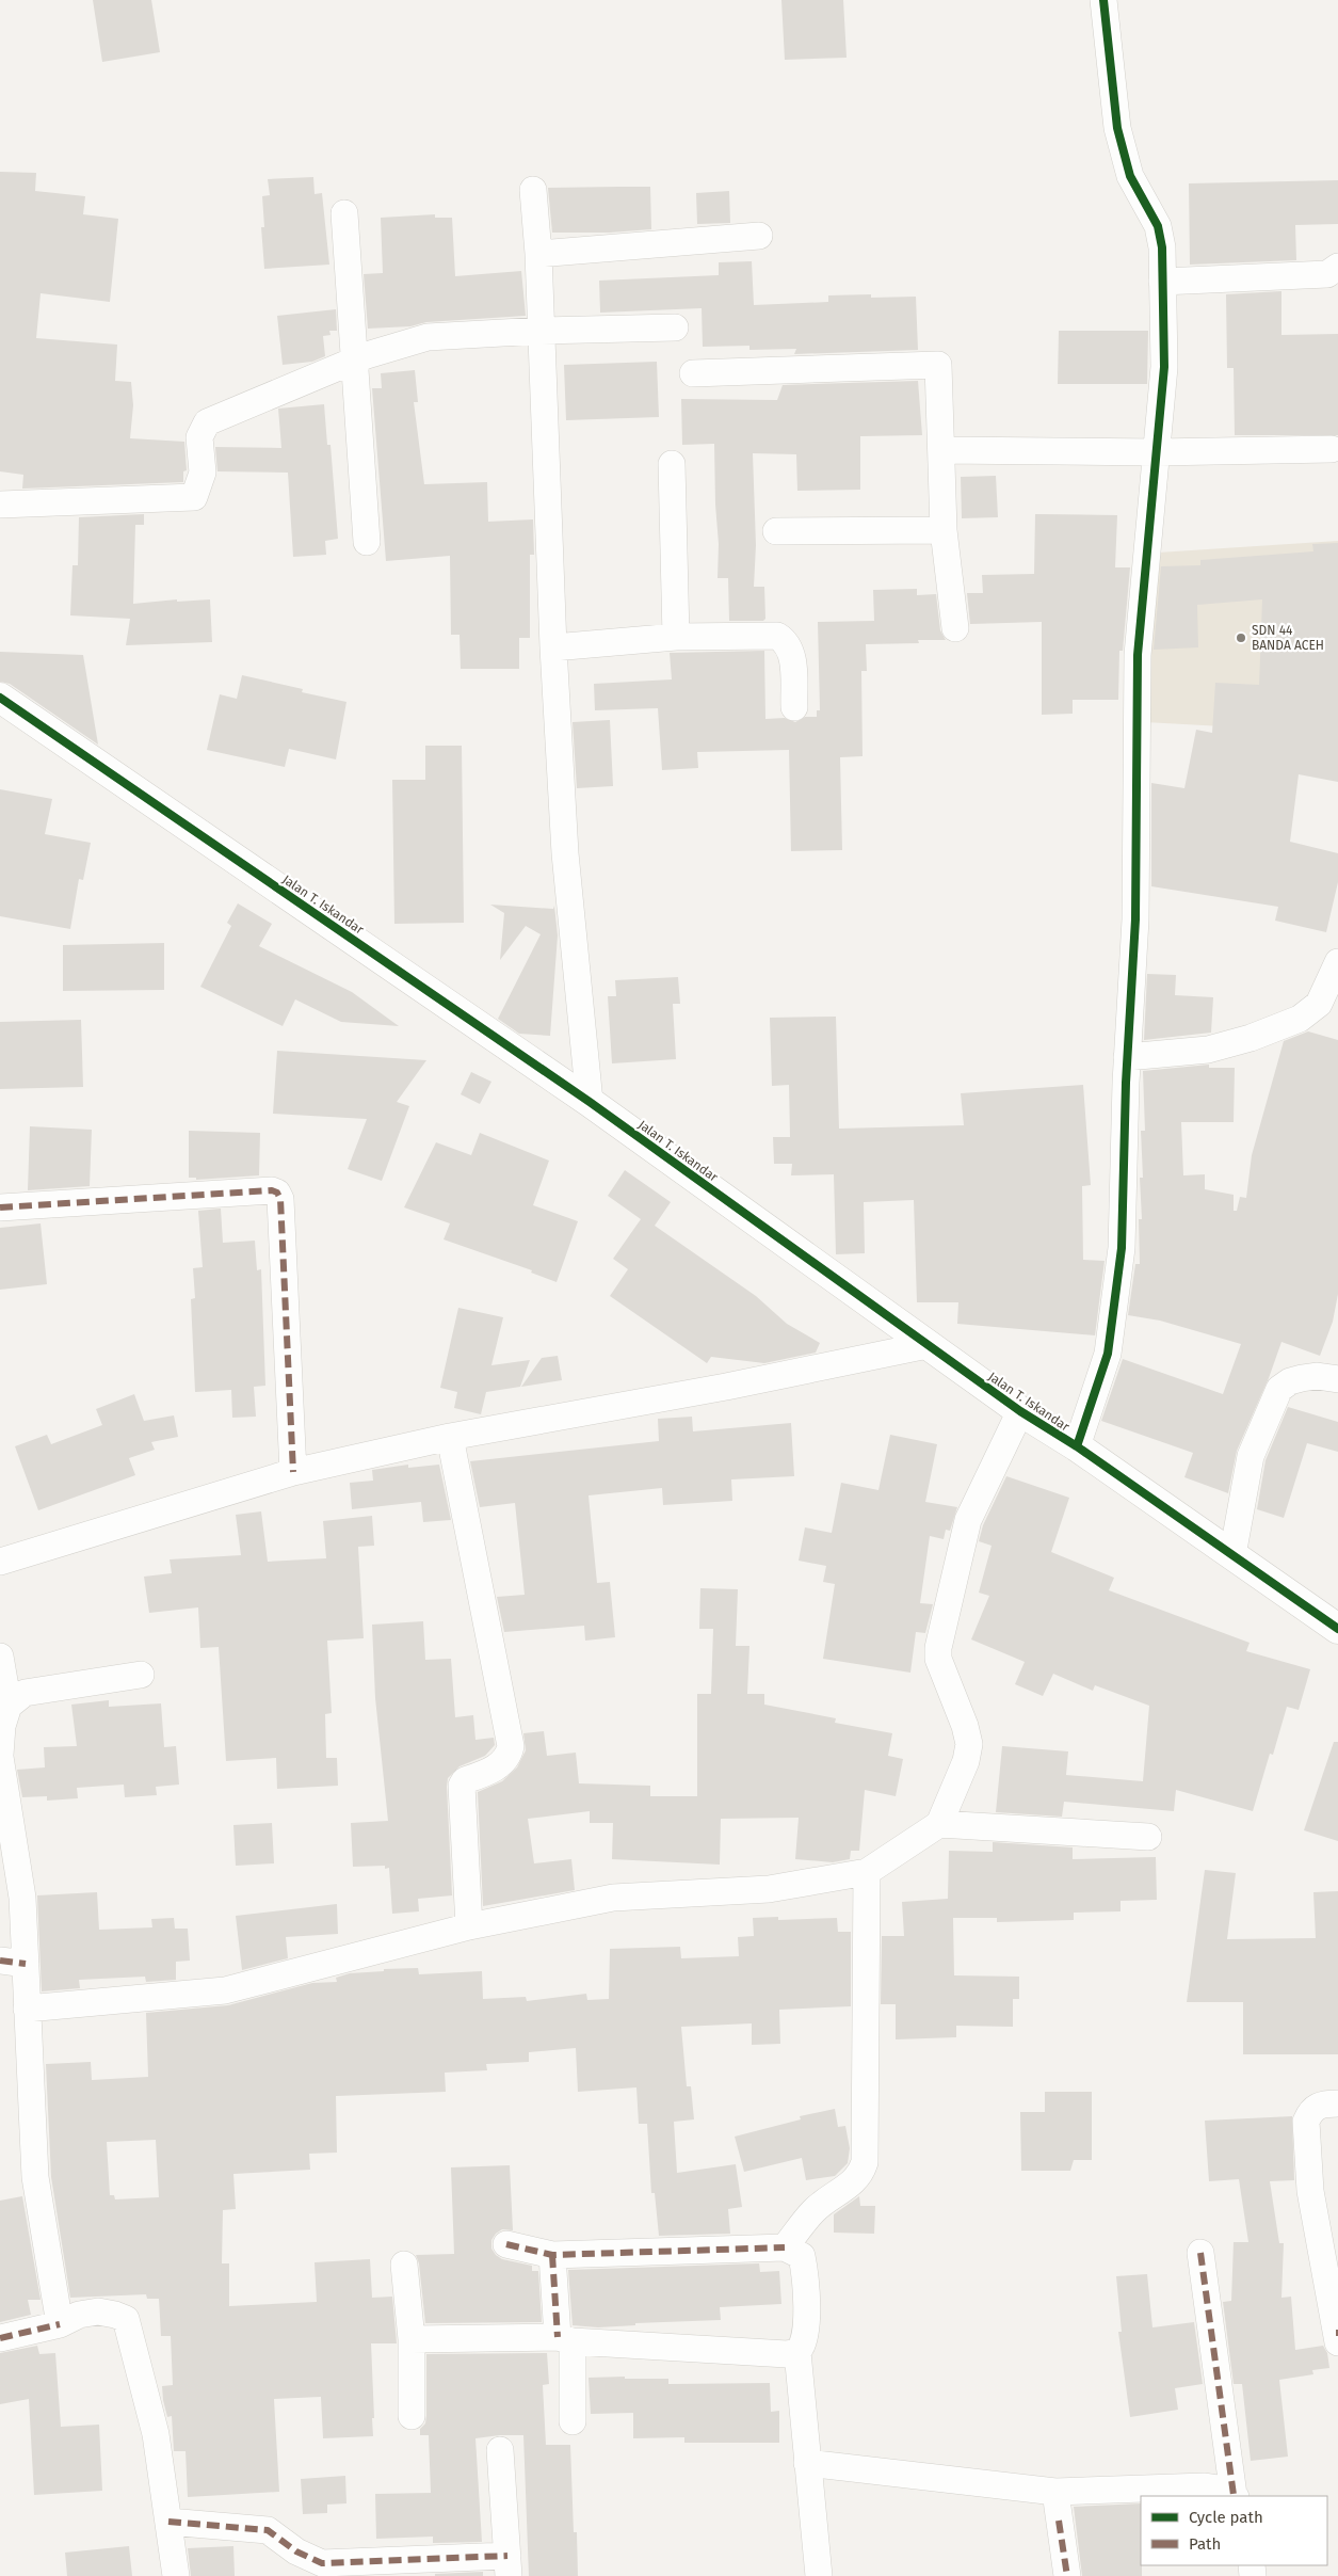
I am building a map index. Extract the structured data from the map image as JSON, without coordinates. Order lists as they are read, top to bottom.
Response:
{
  "streets": {
    "street": ["Jalan T. Iskandar"]
  },
  "places": ["SDN 44 BANDA ACEH"],
  "legend": ["Cycle path", "Path"]
}
